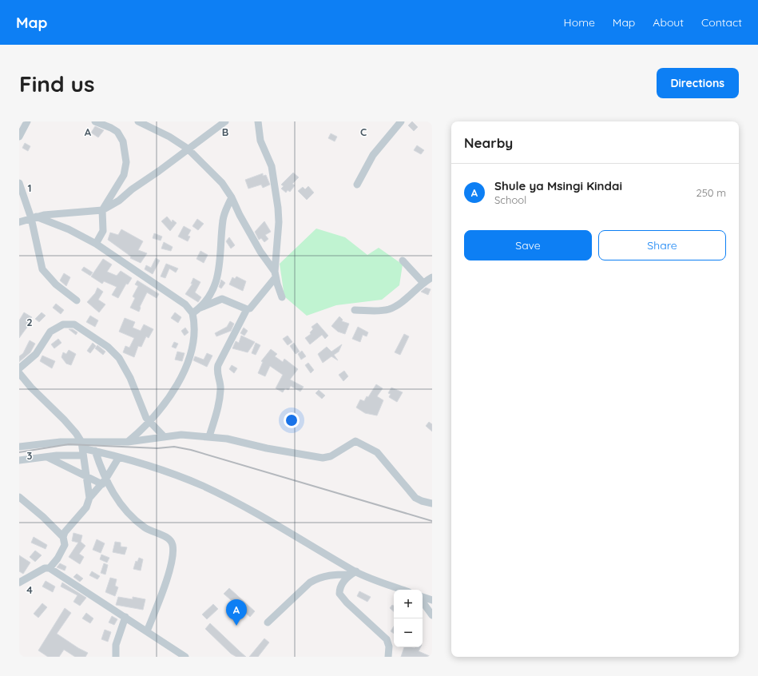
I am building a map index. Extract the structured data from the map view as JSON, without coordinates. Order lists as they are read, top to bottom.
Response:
{
  "page": {
    "header": "Map",
    "nav": [
      "Home",
      "Map",
      "About",
      "Contact"
    ],
    "buttons": [
      "Directions",
      ["Save", "Share"]
    ],
    "title": "Find us",
    "heading": "Nearby",
    "list": [
      {
        "mark": "A",
        "name": "Shule ya Msingi Kindai",
        "note": "School",
        "value": "250 m"
      }
    ],
    "map_buttons": ["+", "−"],
    "pins": "A"
  },
  "grid": {
    "columns": ["A", "B", "C"],
    "rows": [
      "1",
      "2",
      "3",
      "4"
    ]
  }
}
